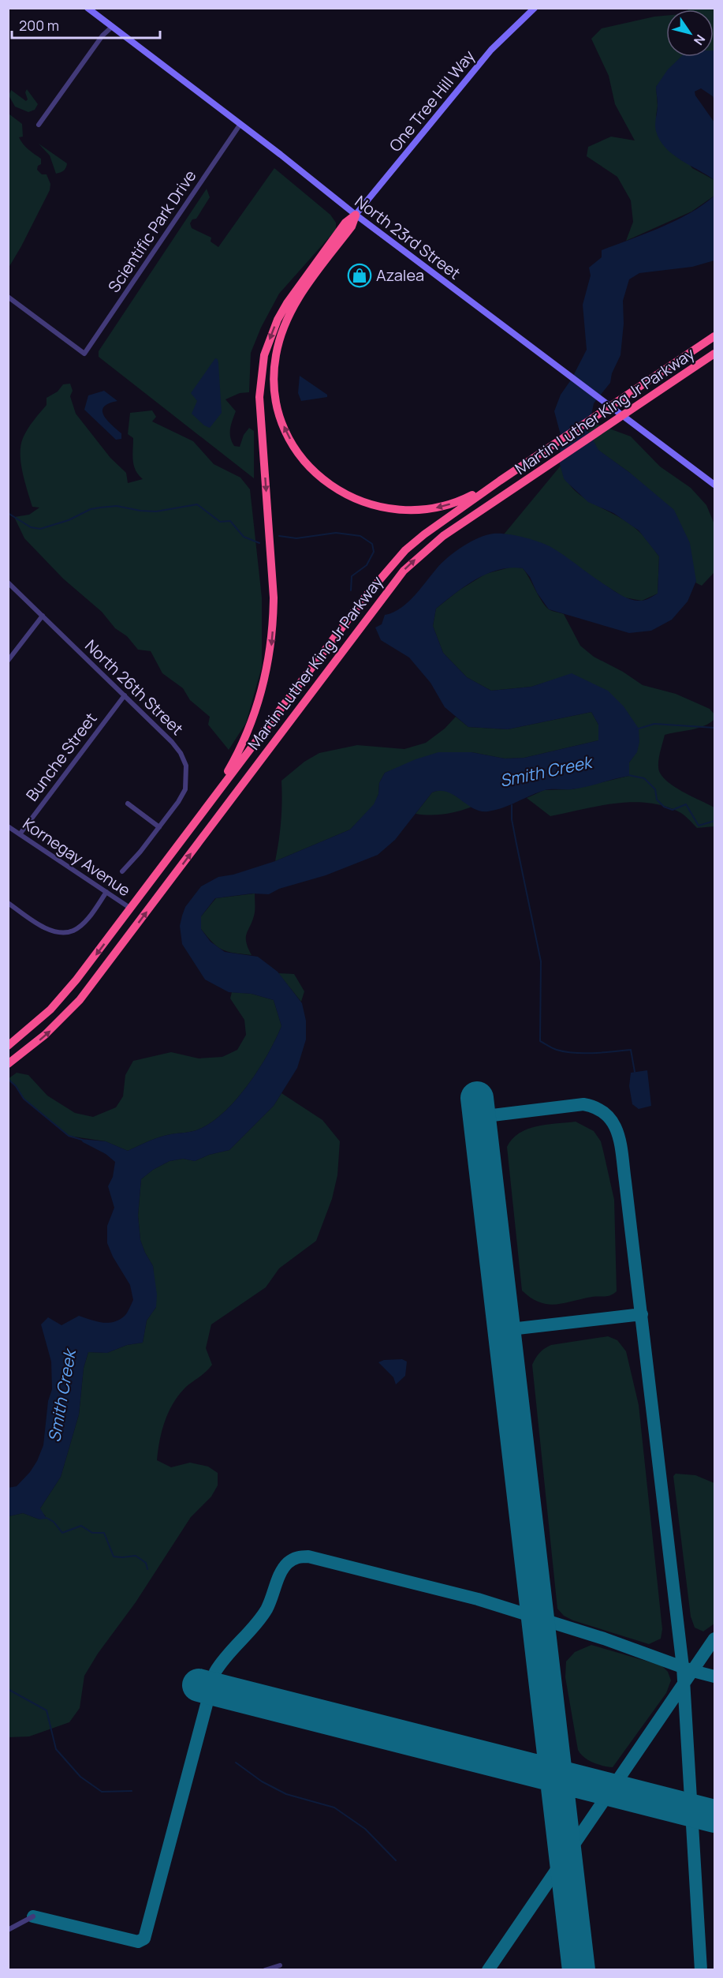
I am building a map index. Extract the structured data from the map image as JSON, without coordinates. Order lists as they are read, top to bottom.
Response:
{
  "streets": {
    "highway": ["Martin Luther King Jr Parkway"],
    "main road": ["One Tree Hill Way", "North 23rd Street"],
    "street": [
      "Scientific Park Drive",
      "North 26th Street",
      "Bunche Street",
      "Kornegay Avenue"
    ]
  },
  "crossings": [
    ["One Tree Hill Way", "North 23rd Street"],
    ["Scientific Park Drive", "North 23rd Street"],
    ["Martin Luther King Jr Parkway", "Kornegay Avenue"],
    ["North 26th Street", "Bunche Street"],
    ["North 26th Street", "Kornegay Avenue"],
    ["Bunche Street", "Kornegay Avenue"]
  ],
  "water": ["Smith Creek"],
  "places": {
    "shop": ["Azalea"]
  },
  "scale_bar": "200 m",
  "north": "bottom right"
}
